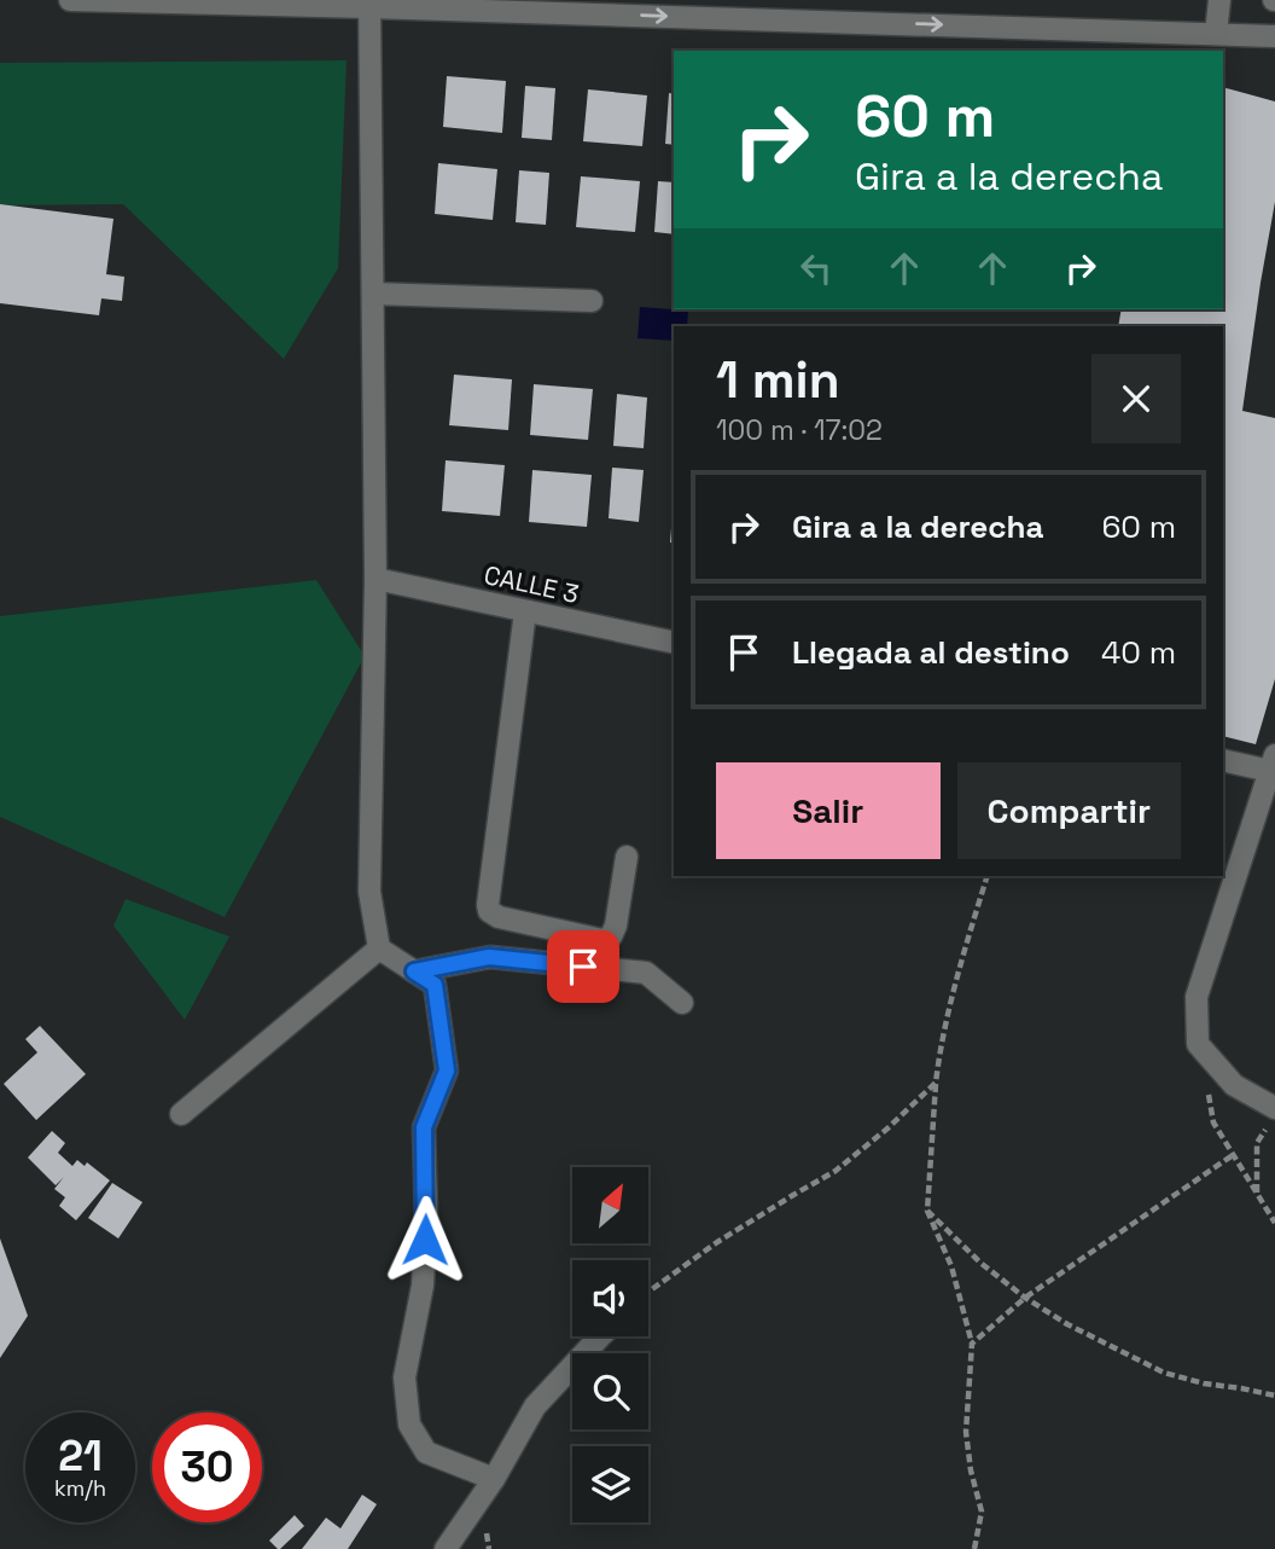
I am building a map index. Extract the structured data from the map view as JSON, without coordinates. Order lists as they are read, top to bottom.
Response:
{
  "streets": {
    "street": ["CALLE 3"]
  },
  "north": "top right",
  "page": {
    "turn": ["60 m", "Gira a la derecha"],
    "heading": ["1 min", "100 m · 17:02"],
    "list": [
      {
        "name": "Gira a la derecha",
        "value": "60 m"
      },
      {
        "name": "Llegada al destino",
        "value": "40 m"
      }
    ],
    "buttons": ["Salir", "Compartir"],
    "speed": "21 km/h",
    "limit": "30"
  }
}
